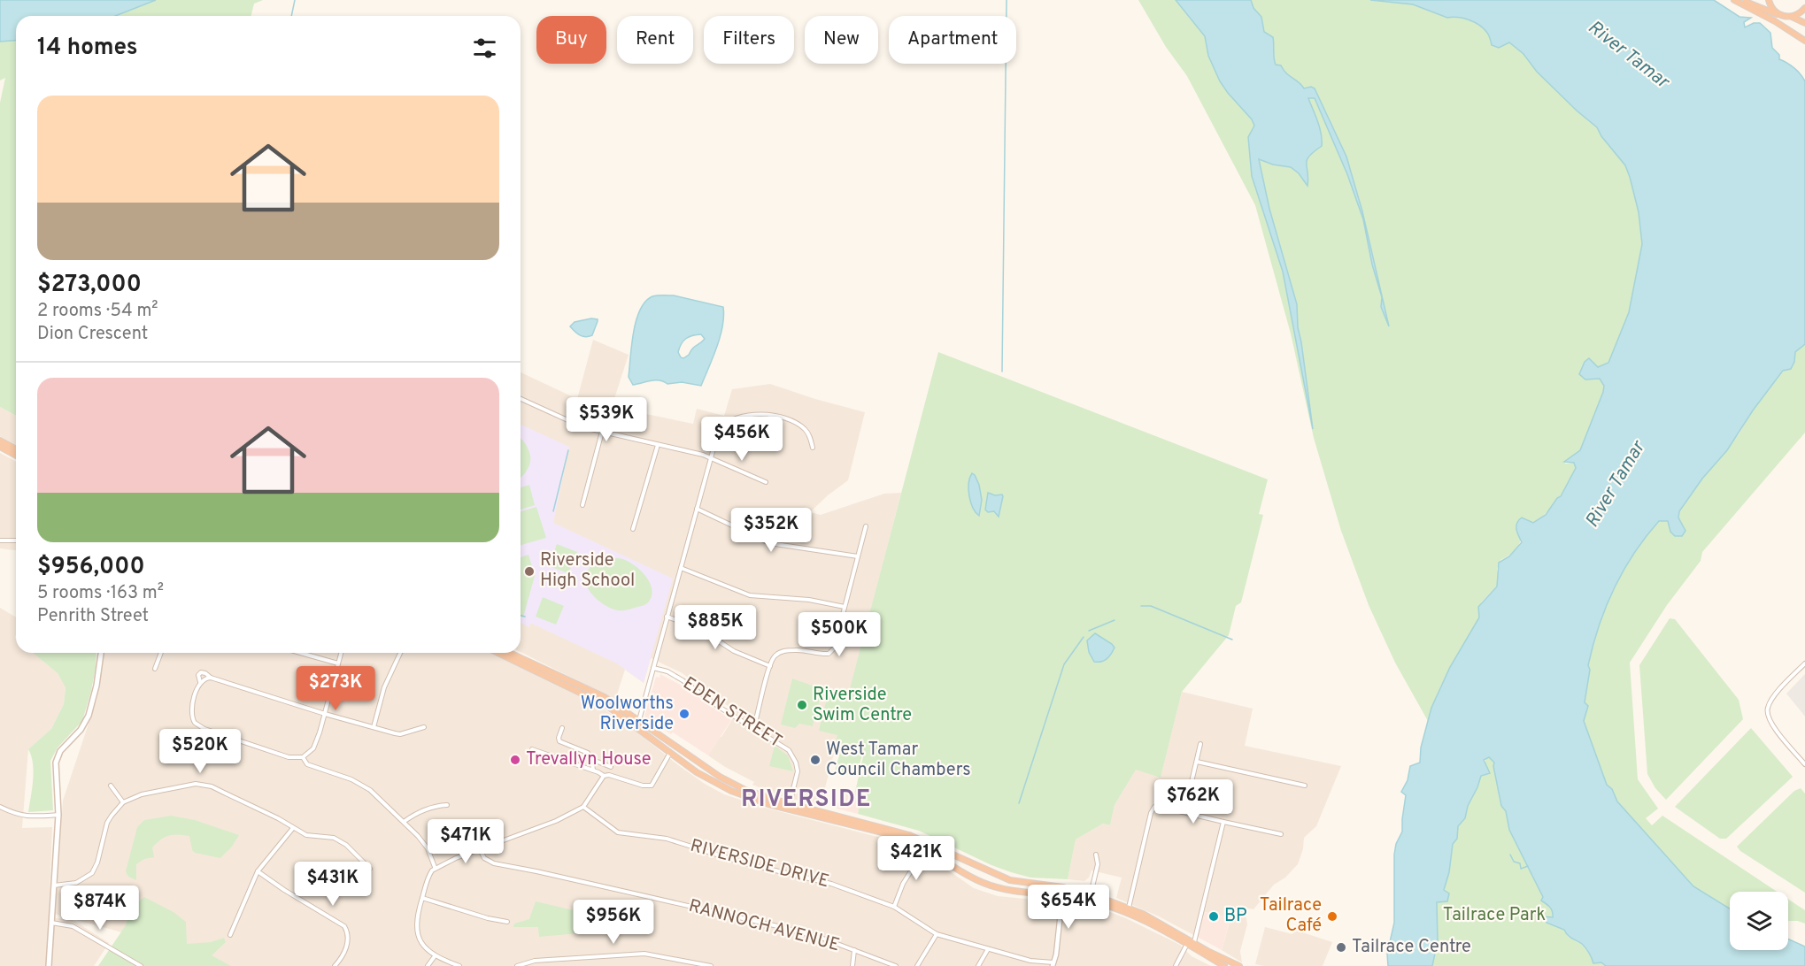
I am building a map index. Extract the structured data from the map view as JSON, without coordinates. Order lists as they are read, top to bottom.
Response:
{
  "streets": {
    "street": ["EDEN STREET", "RIVERSIDE DRIVE", "RANNOCH AVENUE"]
  },
  "districts": ["RIVERSIDE"],
  "water": ["River Tamar"],
  "parks": ["Tailrace Park"],
  "places": [
    "Riverside High School",
    "Riverside Swim Centre",
    "Woolworths Riverside",
    "Trevallyn House",
    "West Tamar Council Chambers",
    "BP",
    "Tailrace Café",
    "Tailrace Centre"
  ],
  "page": {
    "chip": [
      "Buy",
      "Rent",
      "Filters",
      "New",
      "Apartment"
    ],
    "heading": "14 homes",
    "list": [
      {
        "name": "$273,000",
        "note": "2 rooms · 54 m² · Dion Crescent"
      },
      {
        "name": "$956,000",
        "note": "5 rooms · 163 m² · Penrith Street"
      }
    ],
    "price": [
      "$539K",
      "$456K",
      "$352K",
      "$885K",
      "$500K",
      "$273K",
      "$520K",
      "$762K",
      "$471K",
      "$421K",
      "$431K",
      "$654K",
      "$874K",
      "$956K"
    ]
  }
}
